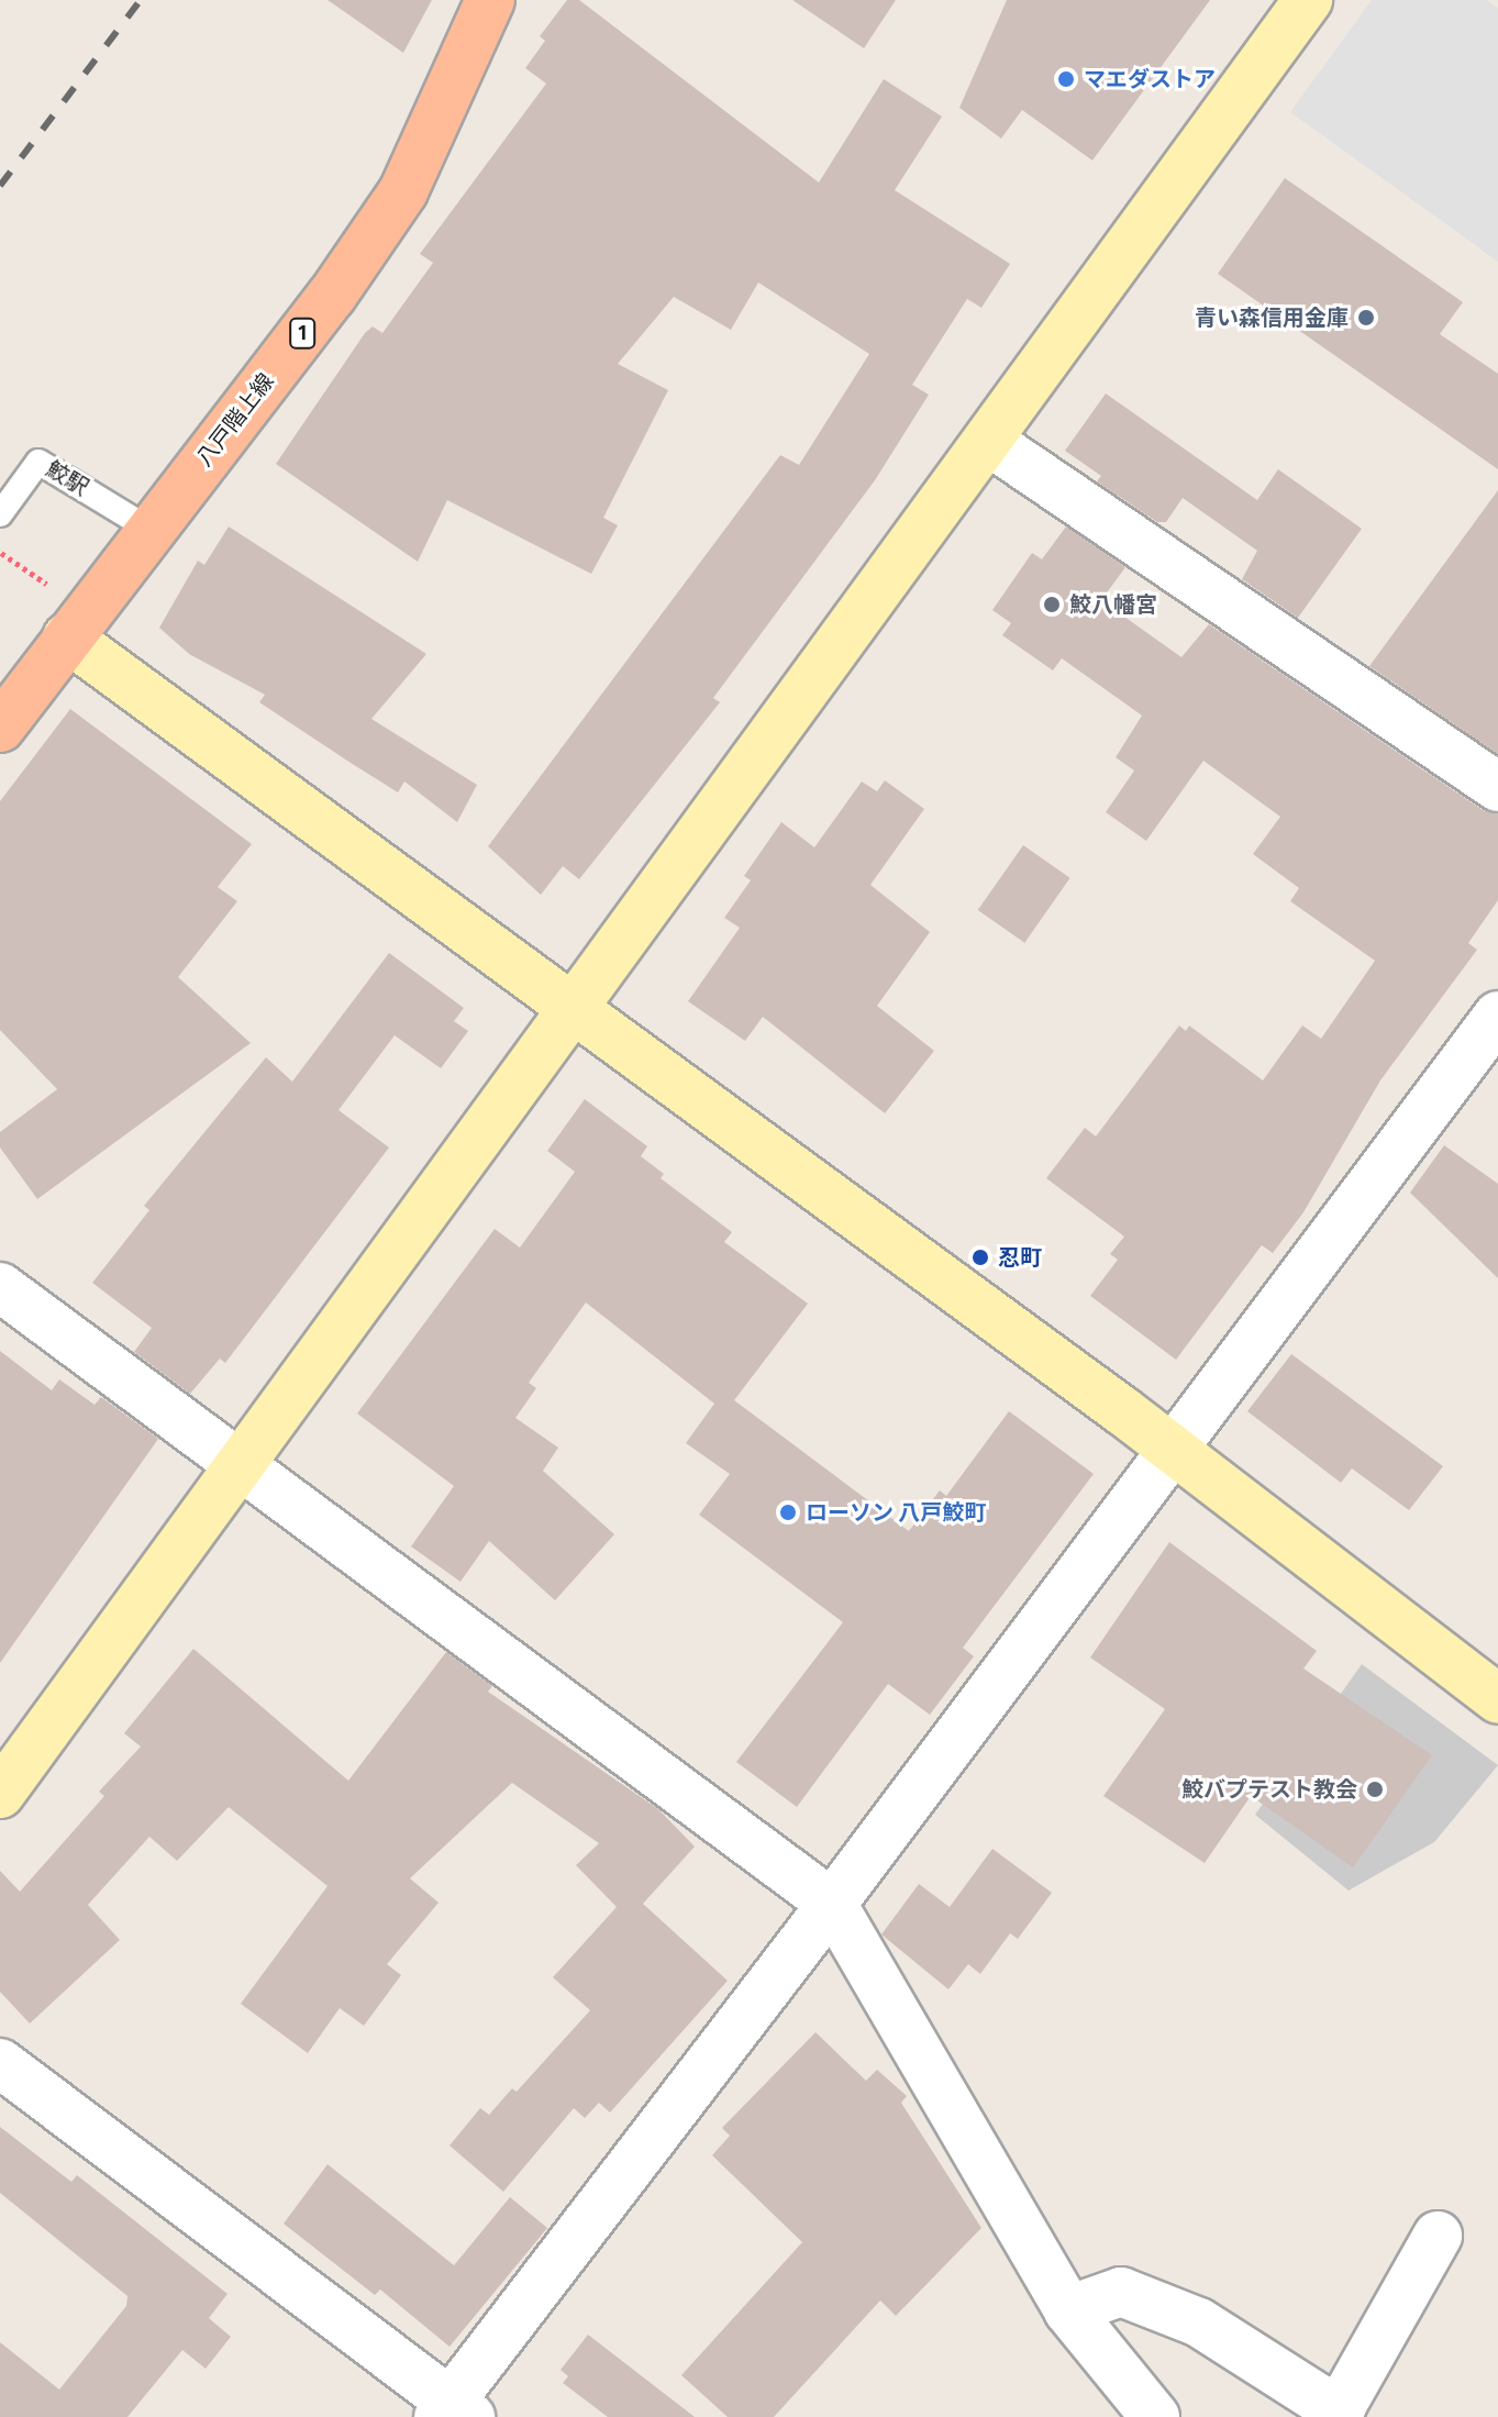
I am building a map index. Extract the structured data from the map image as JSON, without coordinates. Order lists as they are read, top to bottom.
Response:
{
  "streets": {
    "main road": ["1", "八戸階上線"],
    "lane": ["鮫駅"]
  },
  "crossings": [
    ["八戸階上線", "鮫駅"]
  ],
  "places": [
    "マエダストア",
    "青い森信用金庫",
    "鮫八幡宮",
    "忍町",
    "ローソン 八戸鮫町",
    "鮫バプテスト教会"
  ]
}
